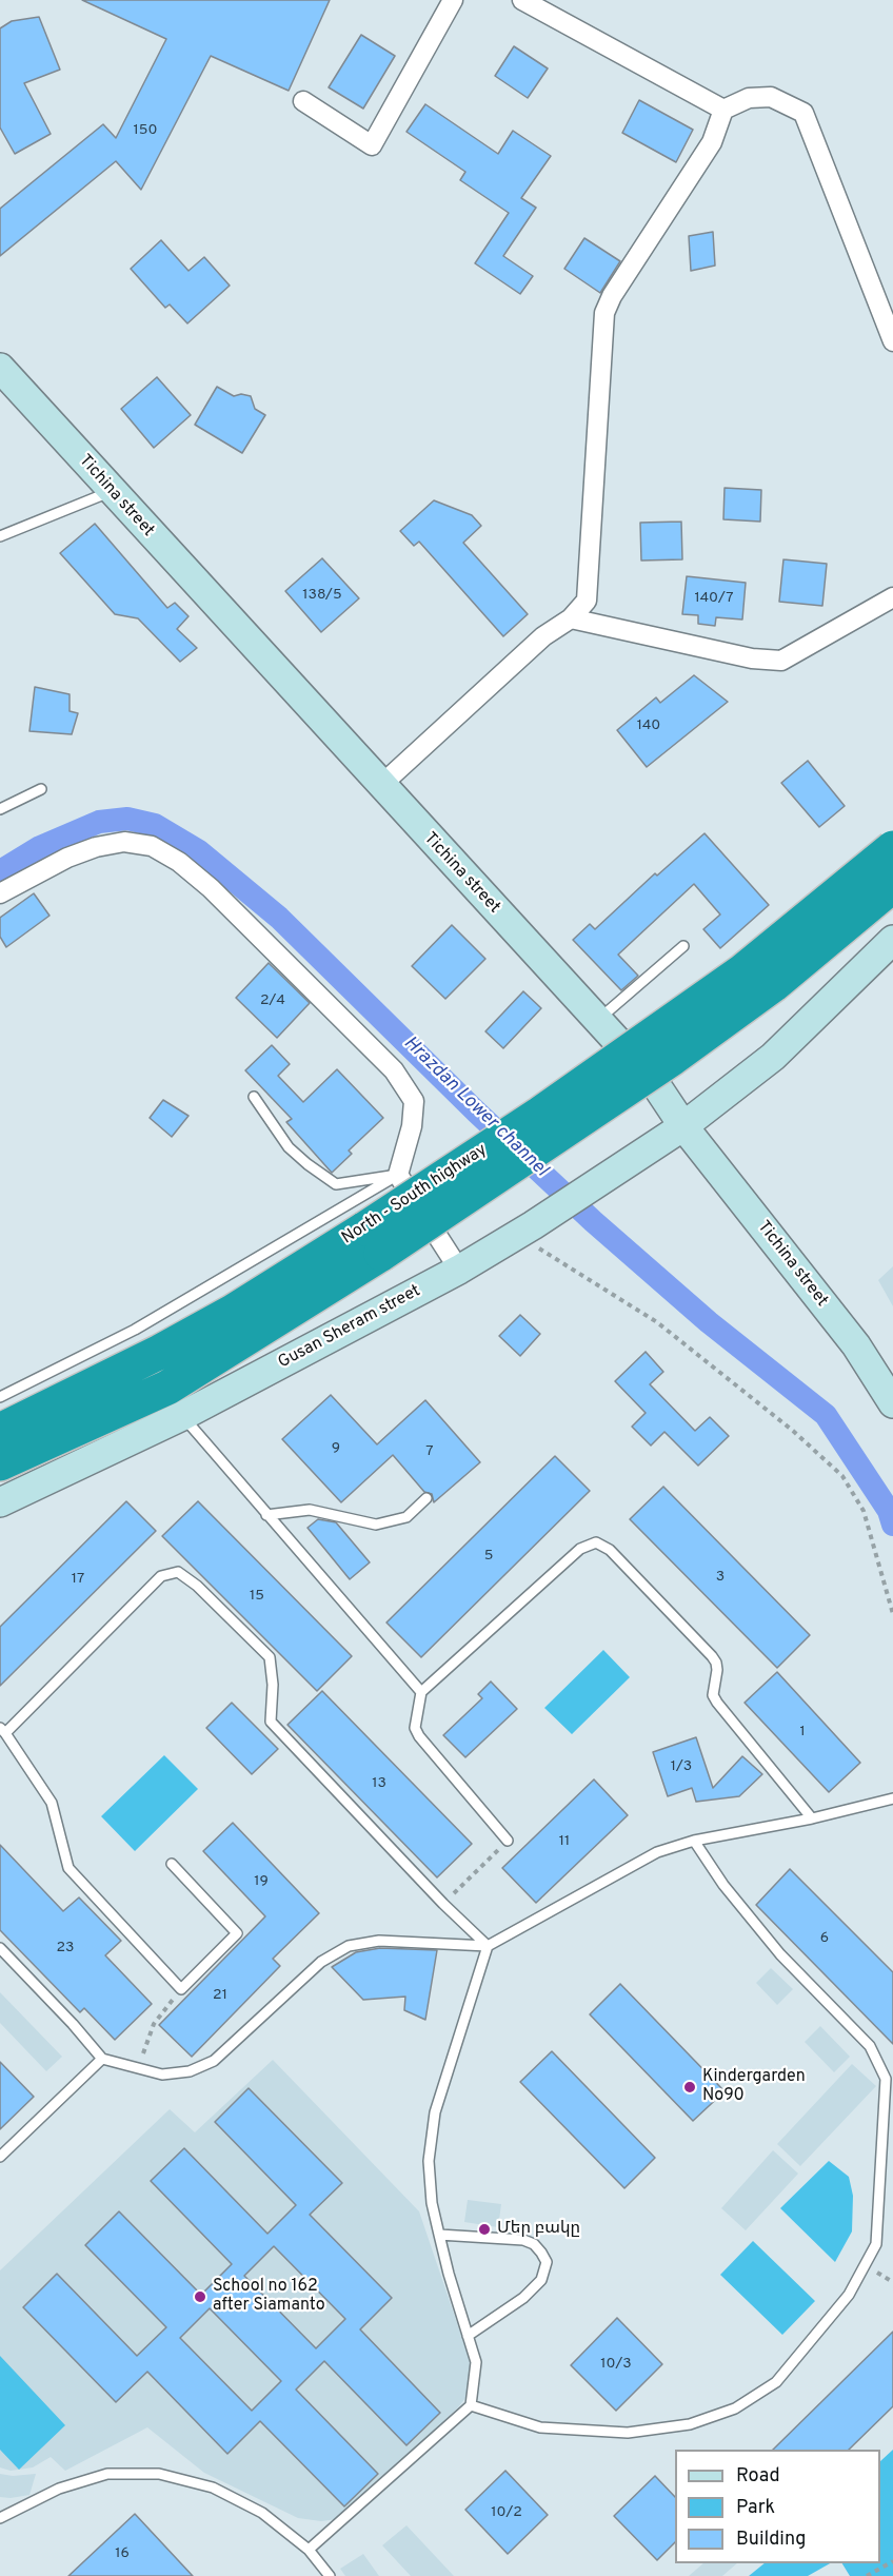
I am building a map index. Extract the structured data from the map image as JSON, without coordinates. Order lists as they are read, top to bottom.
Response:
{
  "streets": {
    "highway": ["North - South highway"],
    "street": ["Tichina street", "Gusan Sheram street"]
  },
  "crossings": [
    ["Tichina street", "Gusan Sheram street"]
  ],
  "water": ["Hrazdan Lower channel"],
  "places": ["Kindergarden No90", "Մեր բակը", "School no 162 after Siamanto"],
  "house_numbers": [
    "150",
    "138/5",
    "140/7",
    "140",
    "2/4",
    "9",
    "7",
    "5",
    "3",
    "17",
    "15",
    "1",
    "1/3",
    "13",
    "11",
    "19",
    "6",
    "23",
    "21",
    "10/3",
    "10/2",
    "16"
  ],
  "legend": ["Road", "Park", "Building"]
}
